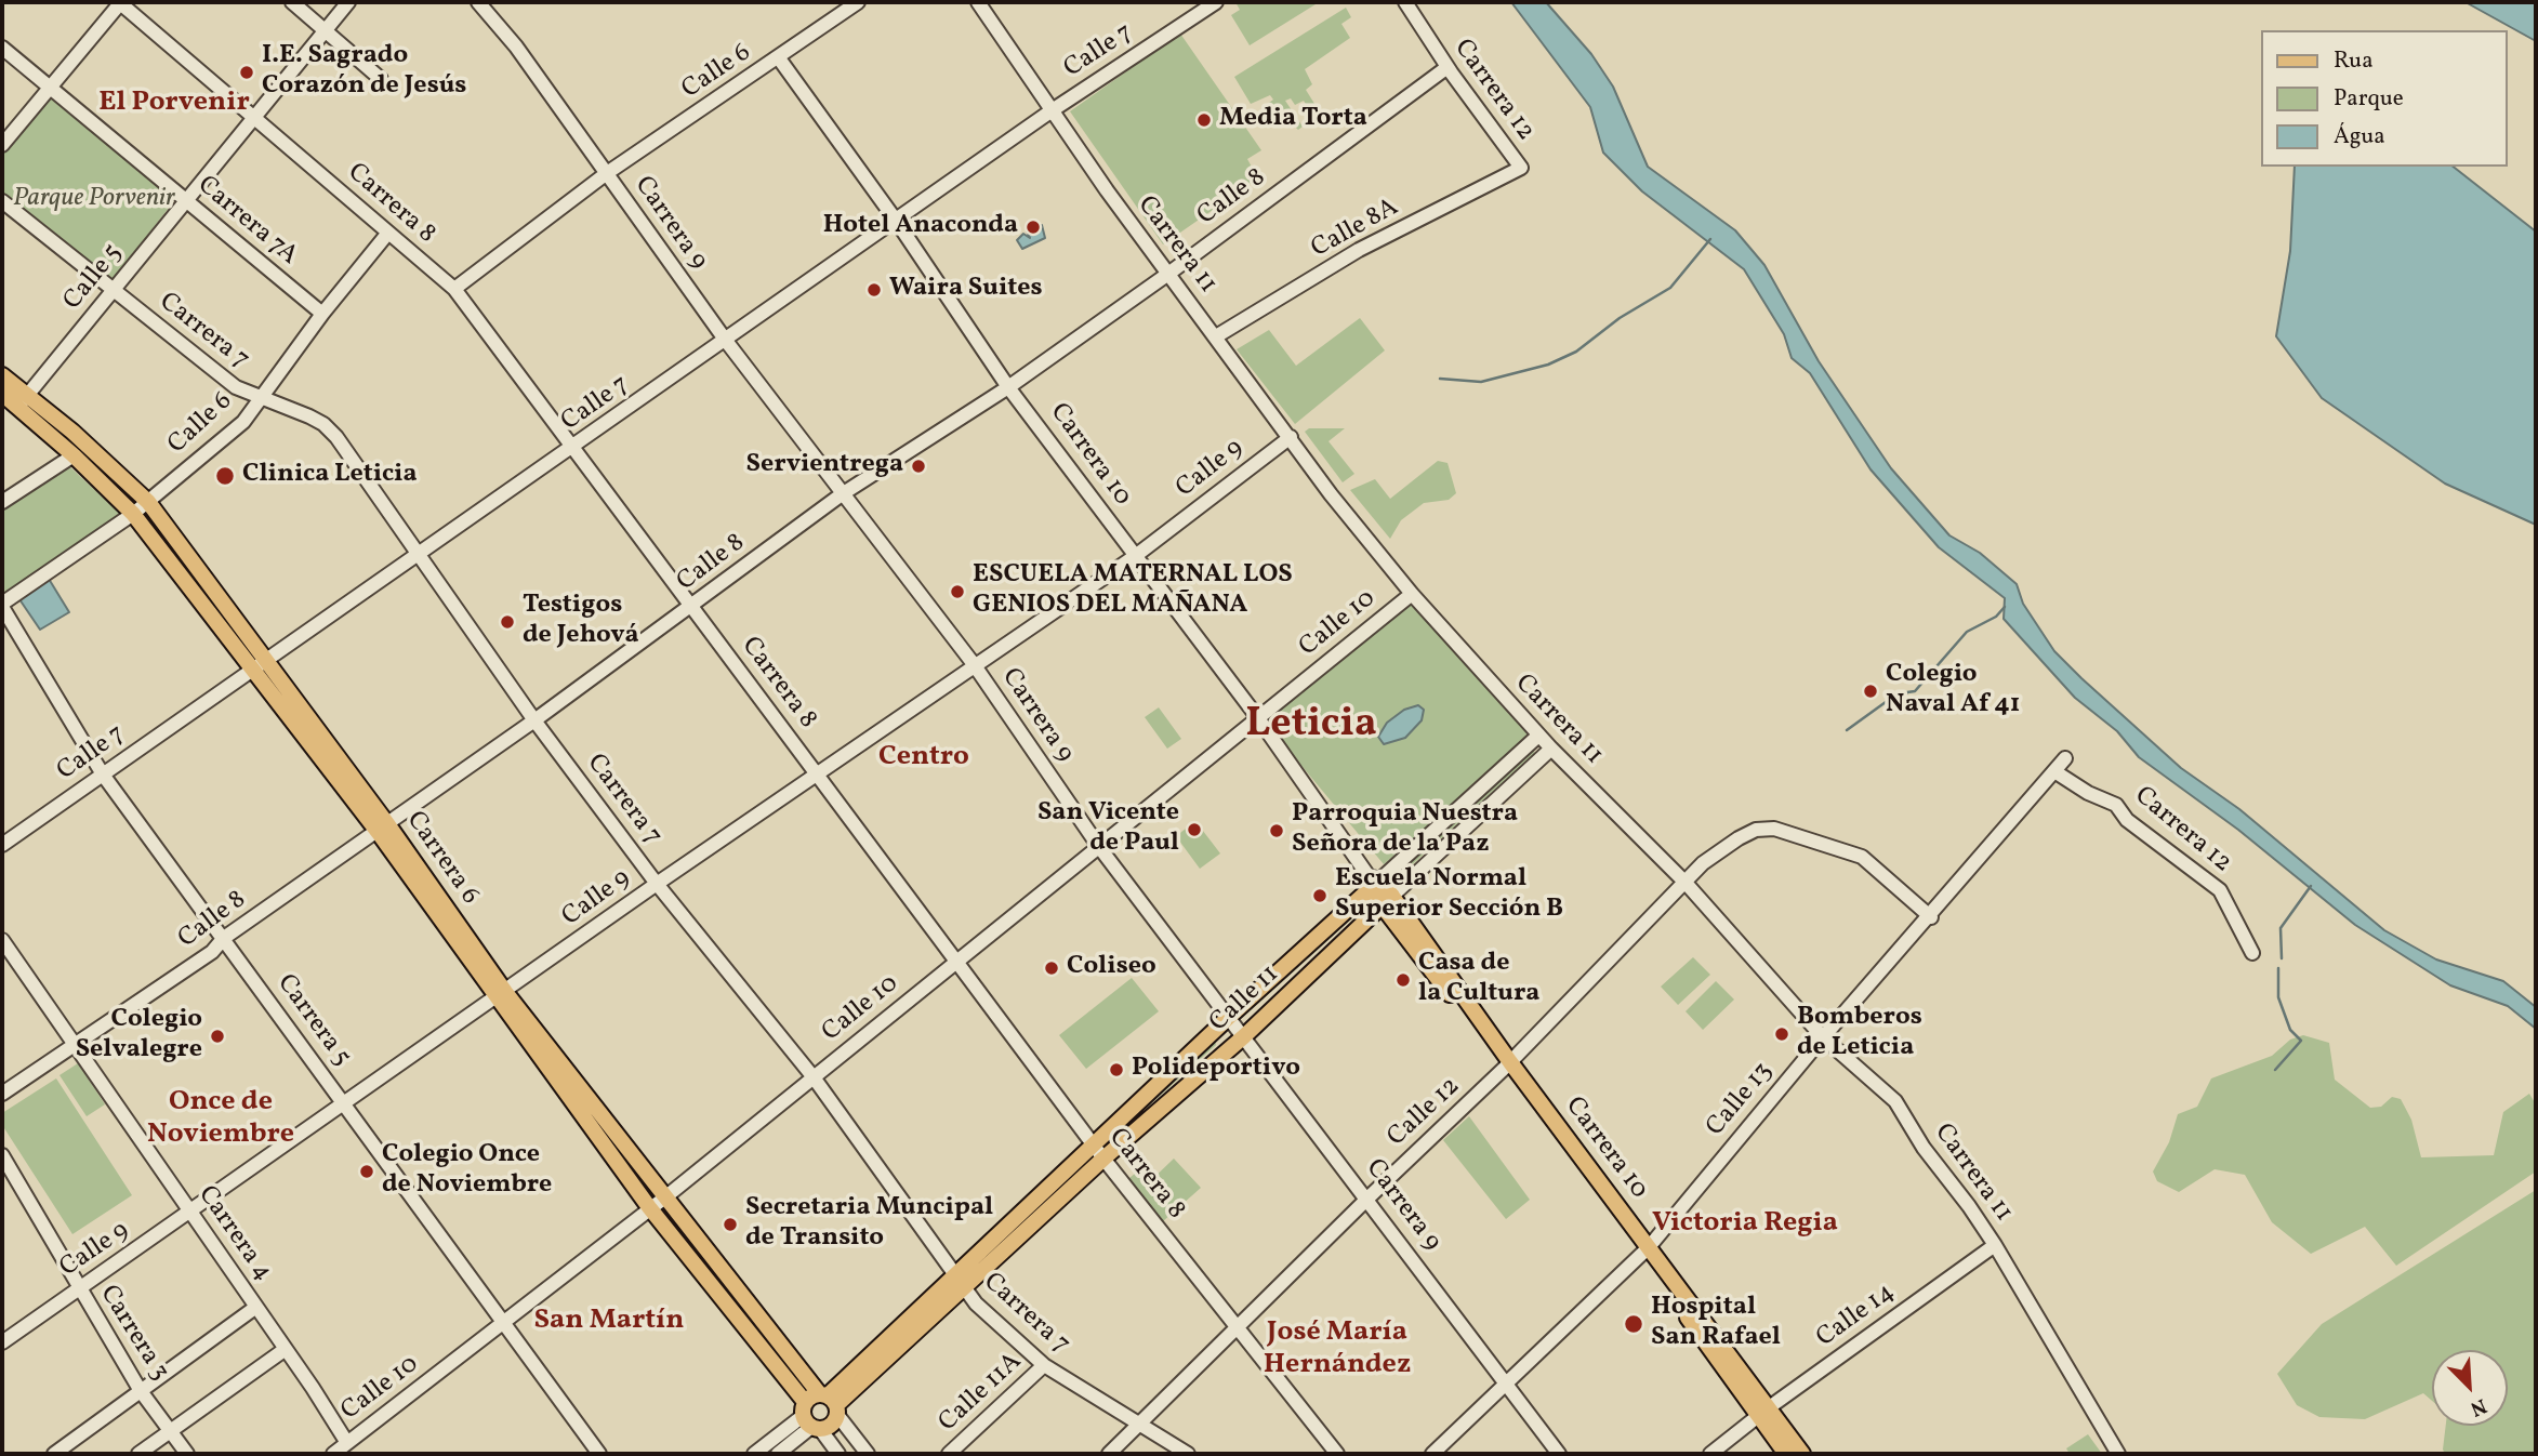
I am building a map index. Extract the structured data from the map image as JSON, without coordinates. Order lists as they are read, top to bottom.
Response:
{
  "streets": {
    "main road": ["Carrera 10", "Carrera 6", "Calle 11"],
    "street": [
      "Calle 7",
      "Calle 6",
      "Carrera 12",
      "Calle 8",
      "Carrera 8",
      "Carrera 7A",
      "Carrera 9",
      "Calle 8A",
      "Carrera 11",
      "Calle 5",
      "Carrera 7",
      "Calle 9",
      "Calle 10",
      "Carrera 5",
      "Calle 13",
      "Calle 12",
      "Carrera 4",
      "Calle 14",
      "Carrera 3",
      "Calle 11A"
    ]
  },
  "crossings": [
    ["Calle 7", "Carrera 8"],
    ["Calle 7", "Carrera 9"],
    ["Calle 7", "Carrera 11"],
    ["Calle 7", "Carrera 7"],
    ["Calle 7", "Carrera 10"],
    ["Calle 7", "Carrera 6"],
    ["Calle 7", "Carrera 5"],
    ["Calle 6", "Carrera 8"],
    ["Calle 6", "Carrera 7A"],
    ["Calle 6", "Carrera 9"],
    ["Calle 6", "Carrera 7"],
    ["Calle 6", "Carrera 10"],
    ["Calle 6", "Carrera 6"],
    ["Calle 6", "Carrera 5"],
    ["Carrera 12", "Calle 8"],
    ["Carrera 12", "Calle 8A"],
    ["Carrera 12", "Calle 13"],
    ["Calle 8", "Carrera 8"],
    ["Calle 8", "Carrera 9"],
    ["Calle 8", "Carrera 11"],
    ["Calle 8", "Carrera 7"],
    ["Calle 8", "Carrera 10"],
    ["Calle 8", "Carrera 6"],
    ["Calle 8", "Carrera 5"],
    ["Calle 8", "Carrera 4"],
    ["Carrera 8", "Calle 5"],
    ["Carrera 8", "Calle 9"],
    ["Carrera 8", "Calle 10"],
    ["Carrera 8", "Calle 11"],
    ["Carrera 8", "Calle 12"],
    ["Carrera 7A", "Calle 5"],
    ["Carrera 9", "Calle 9"],
    ["Carrera 9", "Calle 10"],
    ["Carrera 9", "Calle 11"],
    ["Carrera 9", "Calle 13"],
    ["Carrera 9", "Calle 12"],
    ["Calle 8A", "Carrera 11"],
    ["Carrera 11", "Calle 9"],
    ["Carrera 11", "Calle 10"],
    ["Carrera 11", "Calle 11"],
    ["Carrera 11", "Calle 13"],
    ["Carrera 11", "Calle 12"],
    ["Carrera 11", "Calle 14"],
    ["Calle 5", "Carrera 7"],
    ["Calle 5", "Carrera 6"],
    ["Carrera 7", "Calle 9"],
    ["Carrera 7", "Calle 10"],
    ["Carrera 7", "Calle 11"],
    ["Carrera 7", "Calle 12"],
    ["Carrera 7", "Calle 11A"],
    ["Carrera 10", "Calle 9"],
    ["Carrera 10", "Calle 10"],
    ["Carrera 10", "Calle 11"],
    ["Carrera 10", "Calle 13"],
    ["Carrera 10", "Calle 12"],
    ["Carrera 10", "Calle 14"],
    ["Calle 9", "Carrera 6"],
    ["Calle 9", "Carrera 5"],
    ["Calle 9", "Carrera 4"],
    ["Calle 9", "Carrera 3"],
    ["Calle 10", "Carrera 6"],
    ["Calle 10", "Carrera 5"],
    ["Calle 10", "Carrera 4"],
    ["Carrera 6", "Calle 11"],
    ["Calle 13", "Calle 12"]
  ],
  "districts": [
    "El Porvenir",
    "Leticia",
    "Centro",
    "Once de Noviembre",
    "Victoria Regia",
    "San Martín",
    "José María Hernández"
  ],
  "parks": ["Parque Porvenir"],
  "places": [
    "I.E. Sagrado Corazón de Jesús",
    "Media Torta",
    "Hotel Anaconda",
    "Waira Suites",
    "Servientrega",
    "Clinica Leticia",
    "ESCUELA MATERNAL LOS GENIOS DEL MAÑANA",
    "Testigos de Jehová",
    "Colegio Naval Af 41",
    "San Vicente de Paul",
    "Parroquia Nuestra Señora de la Paz",
    "Escuela Normal Superior Sección B",
    "Coliseo",
    "Casa de la Cultura",
    "Bomberos de Leticia",
    "Colegio Selvalegre",
    "Polideportivo",
    "Colegio Once de Noviembre",
    "Secretaria Muncipal de Transito",
    "Hospital San Rafael"
  ],
  "legend": ["Rua", "Parque", "Água"],
  "north": "bottom right"
}
